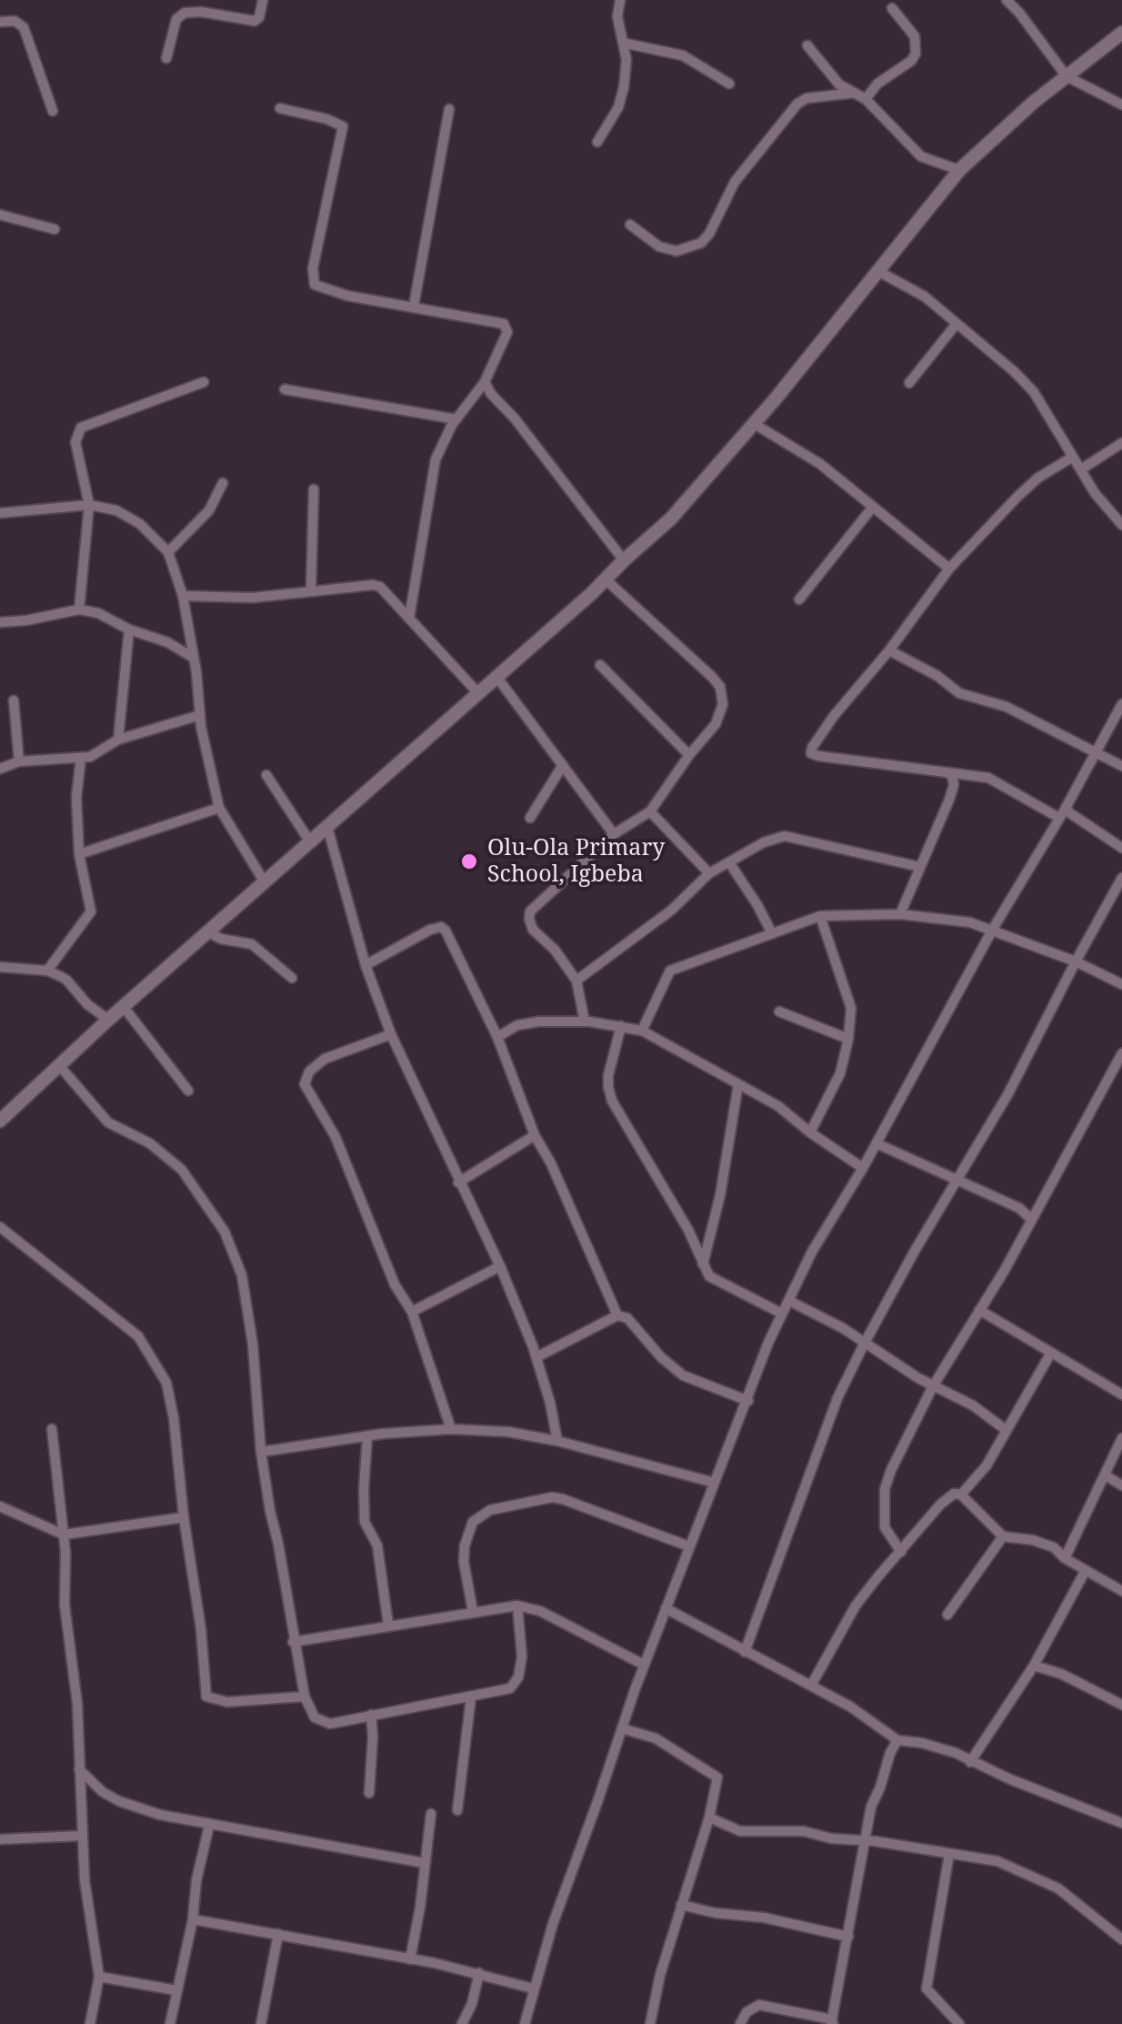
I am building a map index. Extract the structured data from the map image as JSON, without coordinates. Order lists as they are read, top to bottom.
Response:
{
  "places": ["Olu-Ola Primary School, Igbeba"]
}
